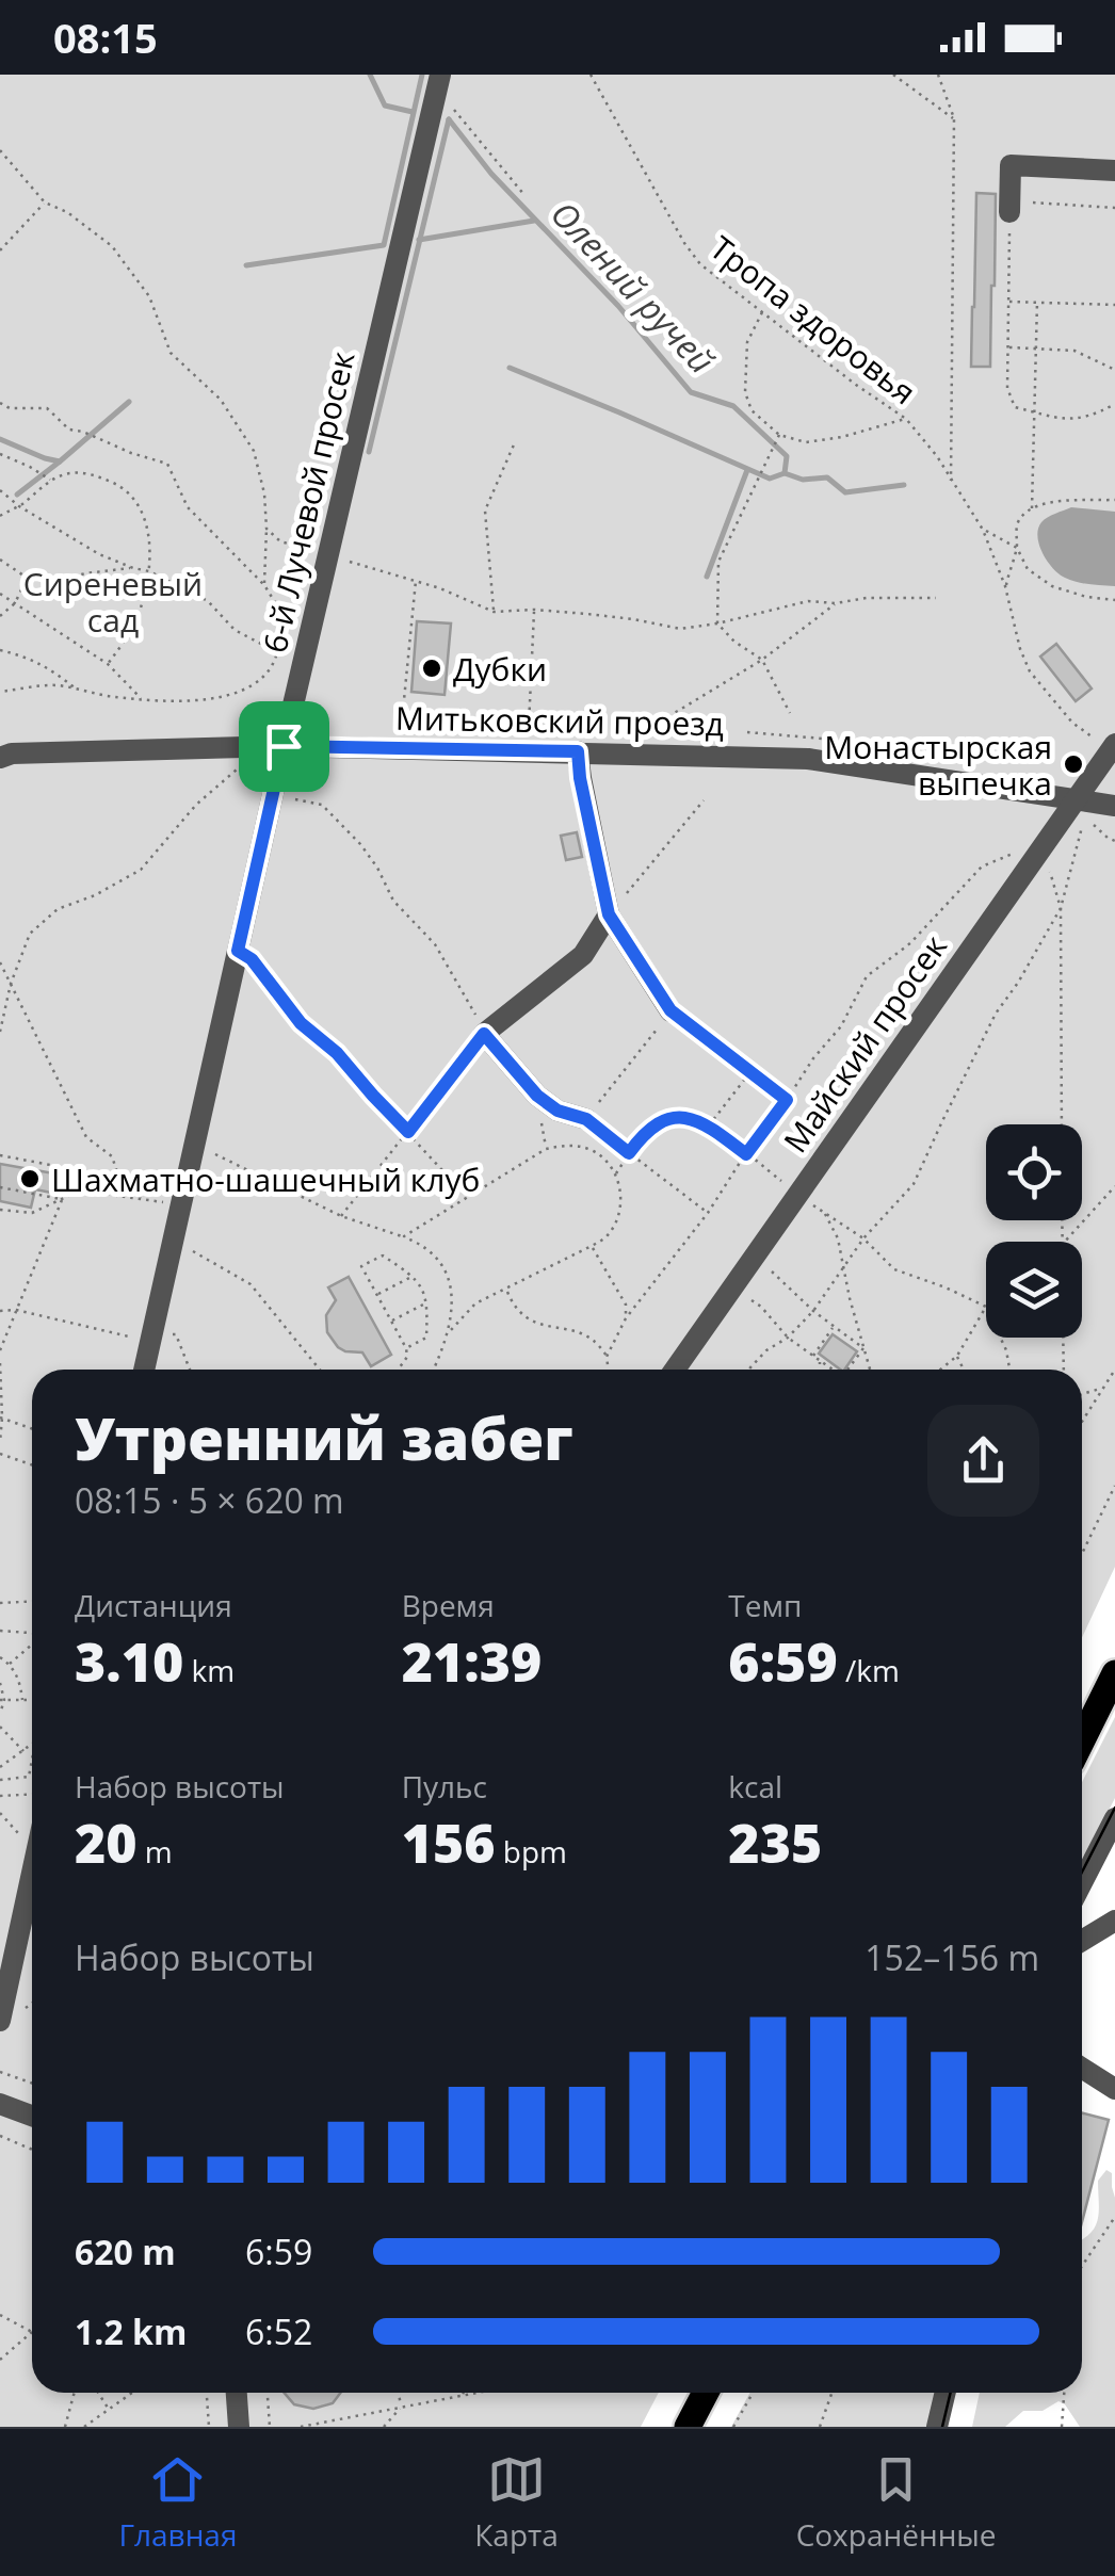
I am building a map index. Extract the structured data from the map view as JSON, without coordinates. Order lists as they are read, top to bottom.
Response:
{
  "streets": {
    "street": ["6-й Лучевой просек", "Митьковский проезд", "Майский просек"],
    "path": ["Тропа здоровья"]
  },
  "crossings": [
    ["Тропа здоровья", "Майский просек"],
    ["6-й Лучевой просек", "Митьковский проезд"],
    ["Митьковский проезд", "Майский просек"]
  ],
  "water": ["Олений ручей"],
  "parks": ["Сиреневый сад"],
  "places": ["Дубки", "Монастырская выпечка", "Шахматно-шашечный клуб"],
  "page": {
    "status": "08:15",
    "heading": ["Утренний забег", "08:15 · 5 × 620 m"],
    "stats": [
      ["Дистанция", "3.10 km"],
      ["Время", "21:39"],
      ["Темп", "6:59 /km"],
      ["Набор высоты", "20 m"],
      ["Пульс", "156 bpm"],
      ["kcal", "235"]
    ],
    "chart": ["Набор высоты", "152–156 m"],
    "list": [
      {
        "name": "620 m",
        "note": "6:59"
      },
      {
        "name": "1.2 km",
        "note": "6:52"
      }
    ],
    "tabs": ["Главная", "Карта", "Сохранённые"]
  }
}
